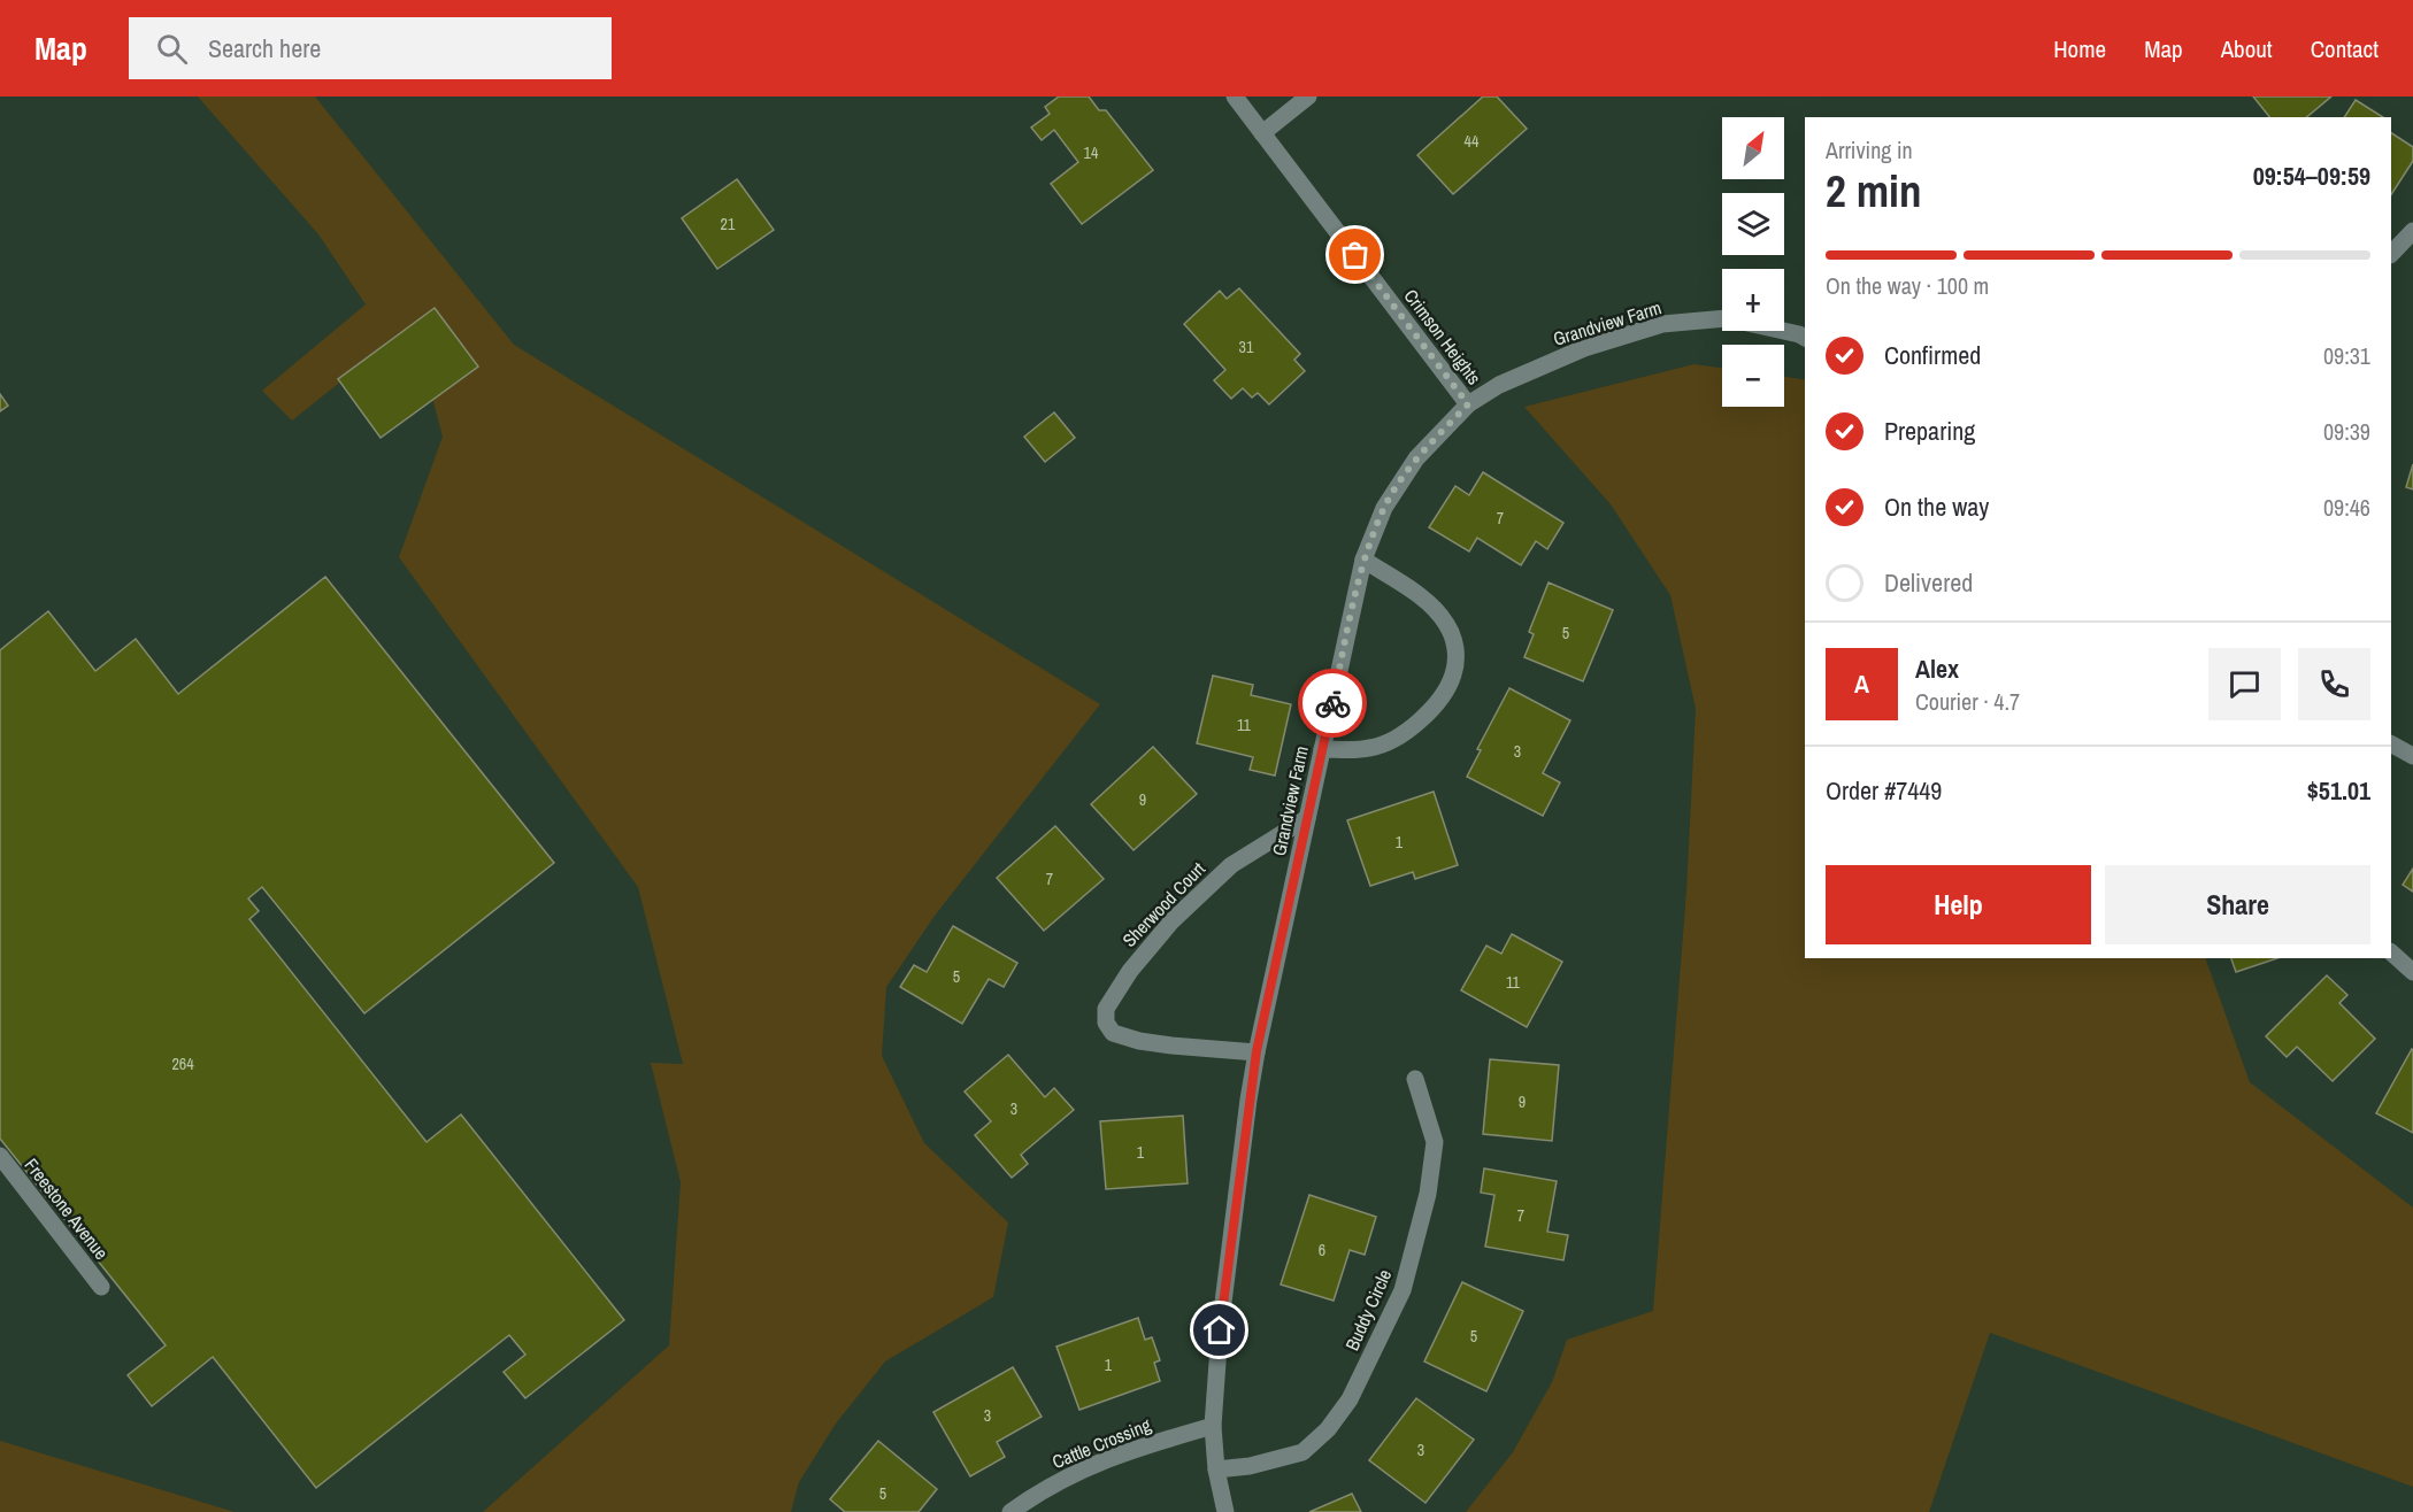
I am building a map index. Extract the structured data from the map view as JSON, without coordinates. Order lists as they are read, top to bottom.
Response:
{
  "streets": {
    "street": [
      "Grandview Farm",
      "Crimson Heights",
      "Sherwood Court",
      "Freestone Avenue",
      "Buddy Circle",
      "Cattle Crossing"
    ]
  },
  "crossings": [
    ["Grandview Farm", "Crimson Heights"],
    ["Grandview Farm", "Sherwood Court"],
    ["Grandview Farm", "Buddy Circle"],
    ["Grandview Farm", "Cattle Crossing"]
  ],
  "house_numbers": [
    "44",
    "14",
    "21",
    "31",
    "7",
    "5",
    "11",
    "3",
    "9",
    "1",
    "7",
    "5",
    "11",
    "264",
    "9",
    "3",
    "1",
    "7",
    "6",
    "5",
    "1",
    "3",
    "3",
    "5"
  ],
  "north": "top right",
  "page": {
    "header": "Map",
    "search": "Search here",
    "nav": [
      "Home",
      "Map",
      "About",
      "Contact"
    ],
    "map_buttons": ["+", "−"],
    "heading": ["2 min", "Arriving in", "09:54–09:59"],
    "panel": [
      "Alex",
      "Courier · 4.7",
      "Order #7449",
      "$51.01"
    ],
    "bar": "On the way · 100 m",
    "list": [
      ["Confirmed", "09:31"],
      ["Preparing", "09:39"],
      ["On the way", "09:46"],
      "Delivered"
    ],
    "round": "A",
    "buttons": ["Help", "Share"]
  }
}
